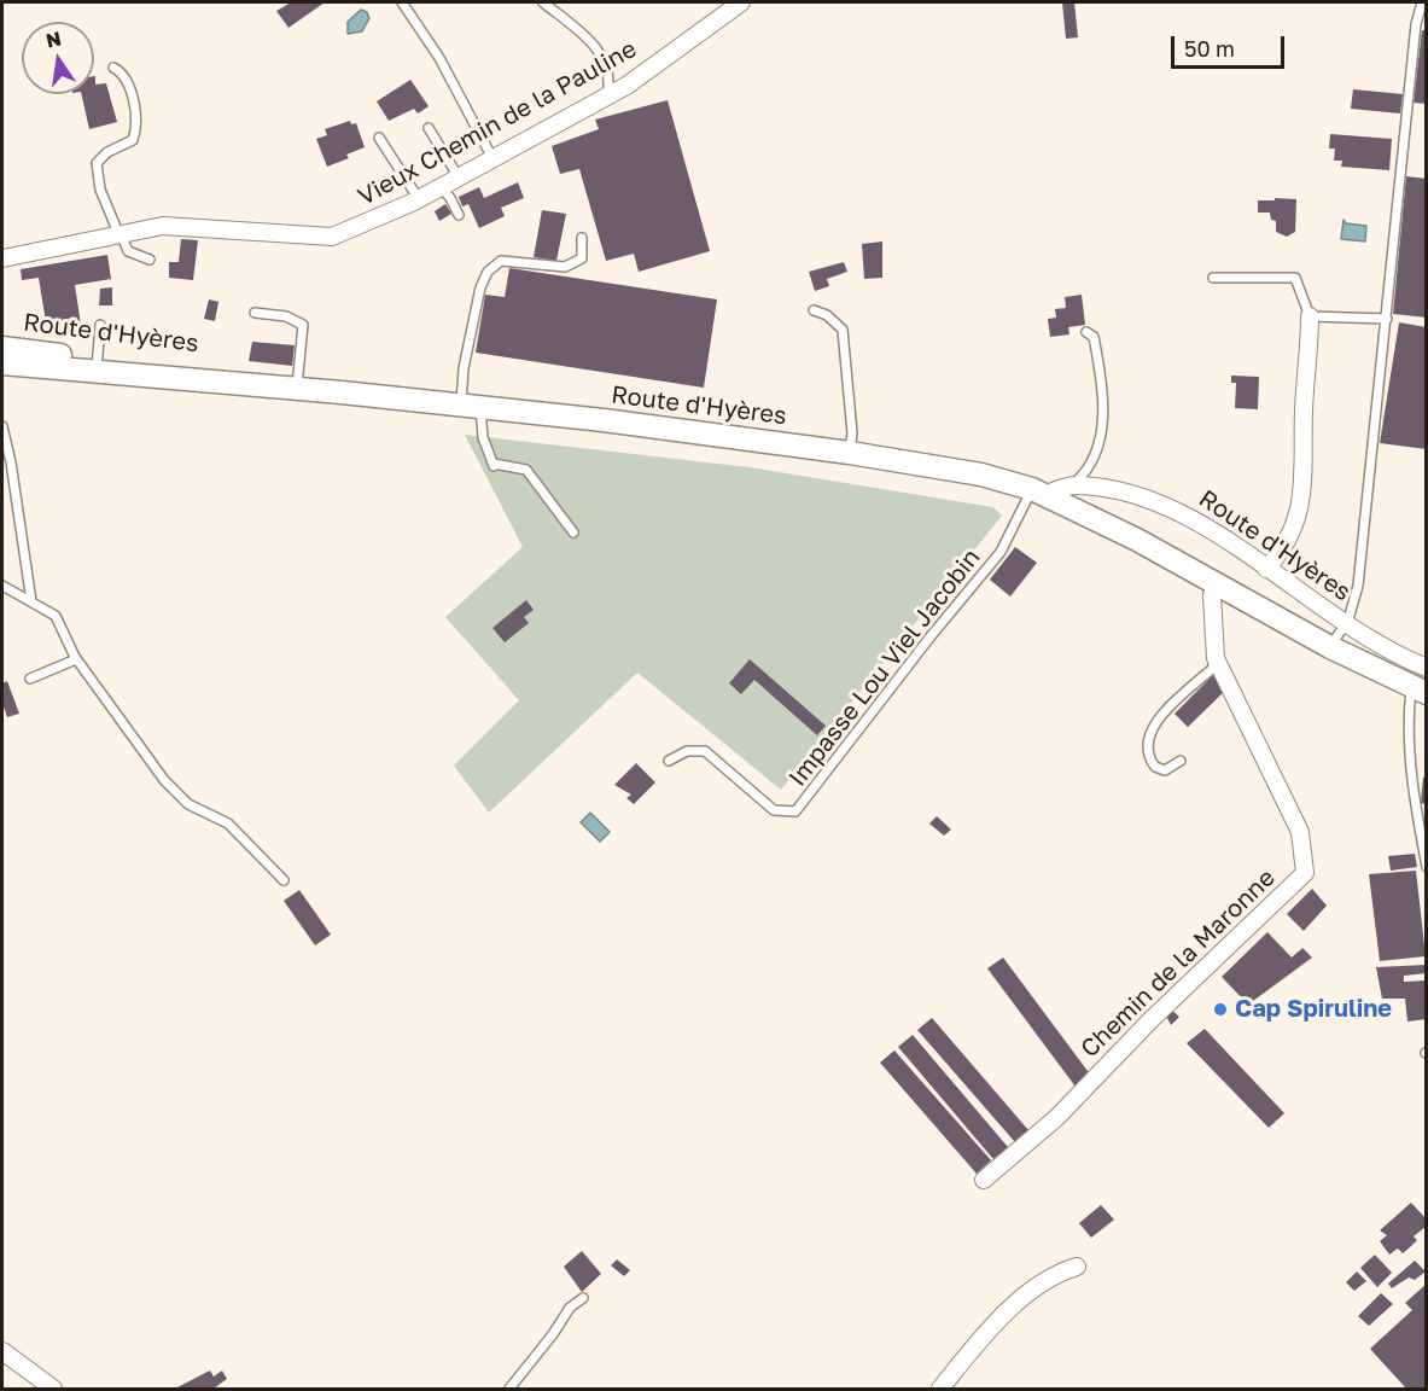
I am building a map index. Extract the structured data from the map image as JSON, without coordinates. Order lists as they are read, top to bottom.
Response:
{
  "streets": {
    "main road": ["Route d'Hyères"],
    "street": ["Vieux Chemin de la Pauline", "Chemin de la Maronne"],
    "lane": ["Impasse Lou Viel Jacobin"]
  },
  "crossings": [
    ["Route d'Hyères", "Impasse Lou Viel Jacobin"],
    ["Route d'Hyères", "Chemin de la Maronne"]
  ],
  "places": ["Cap Spiruline"],
  "scale_bar": "50 m",
  "north": "top"
}
